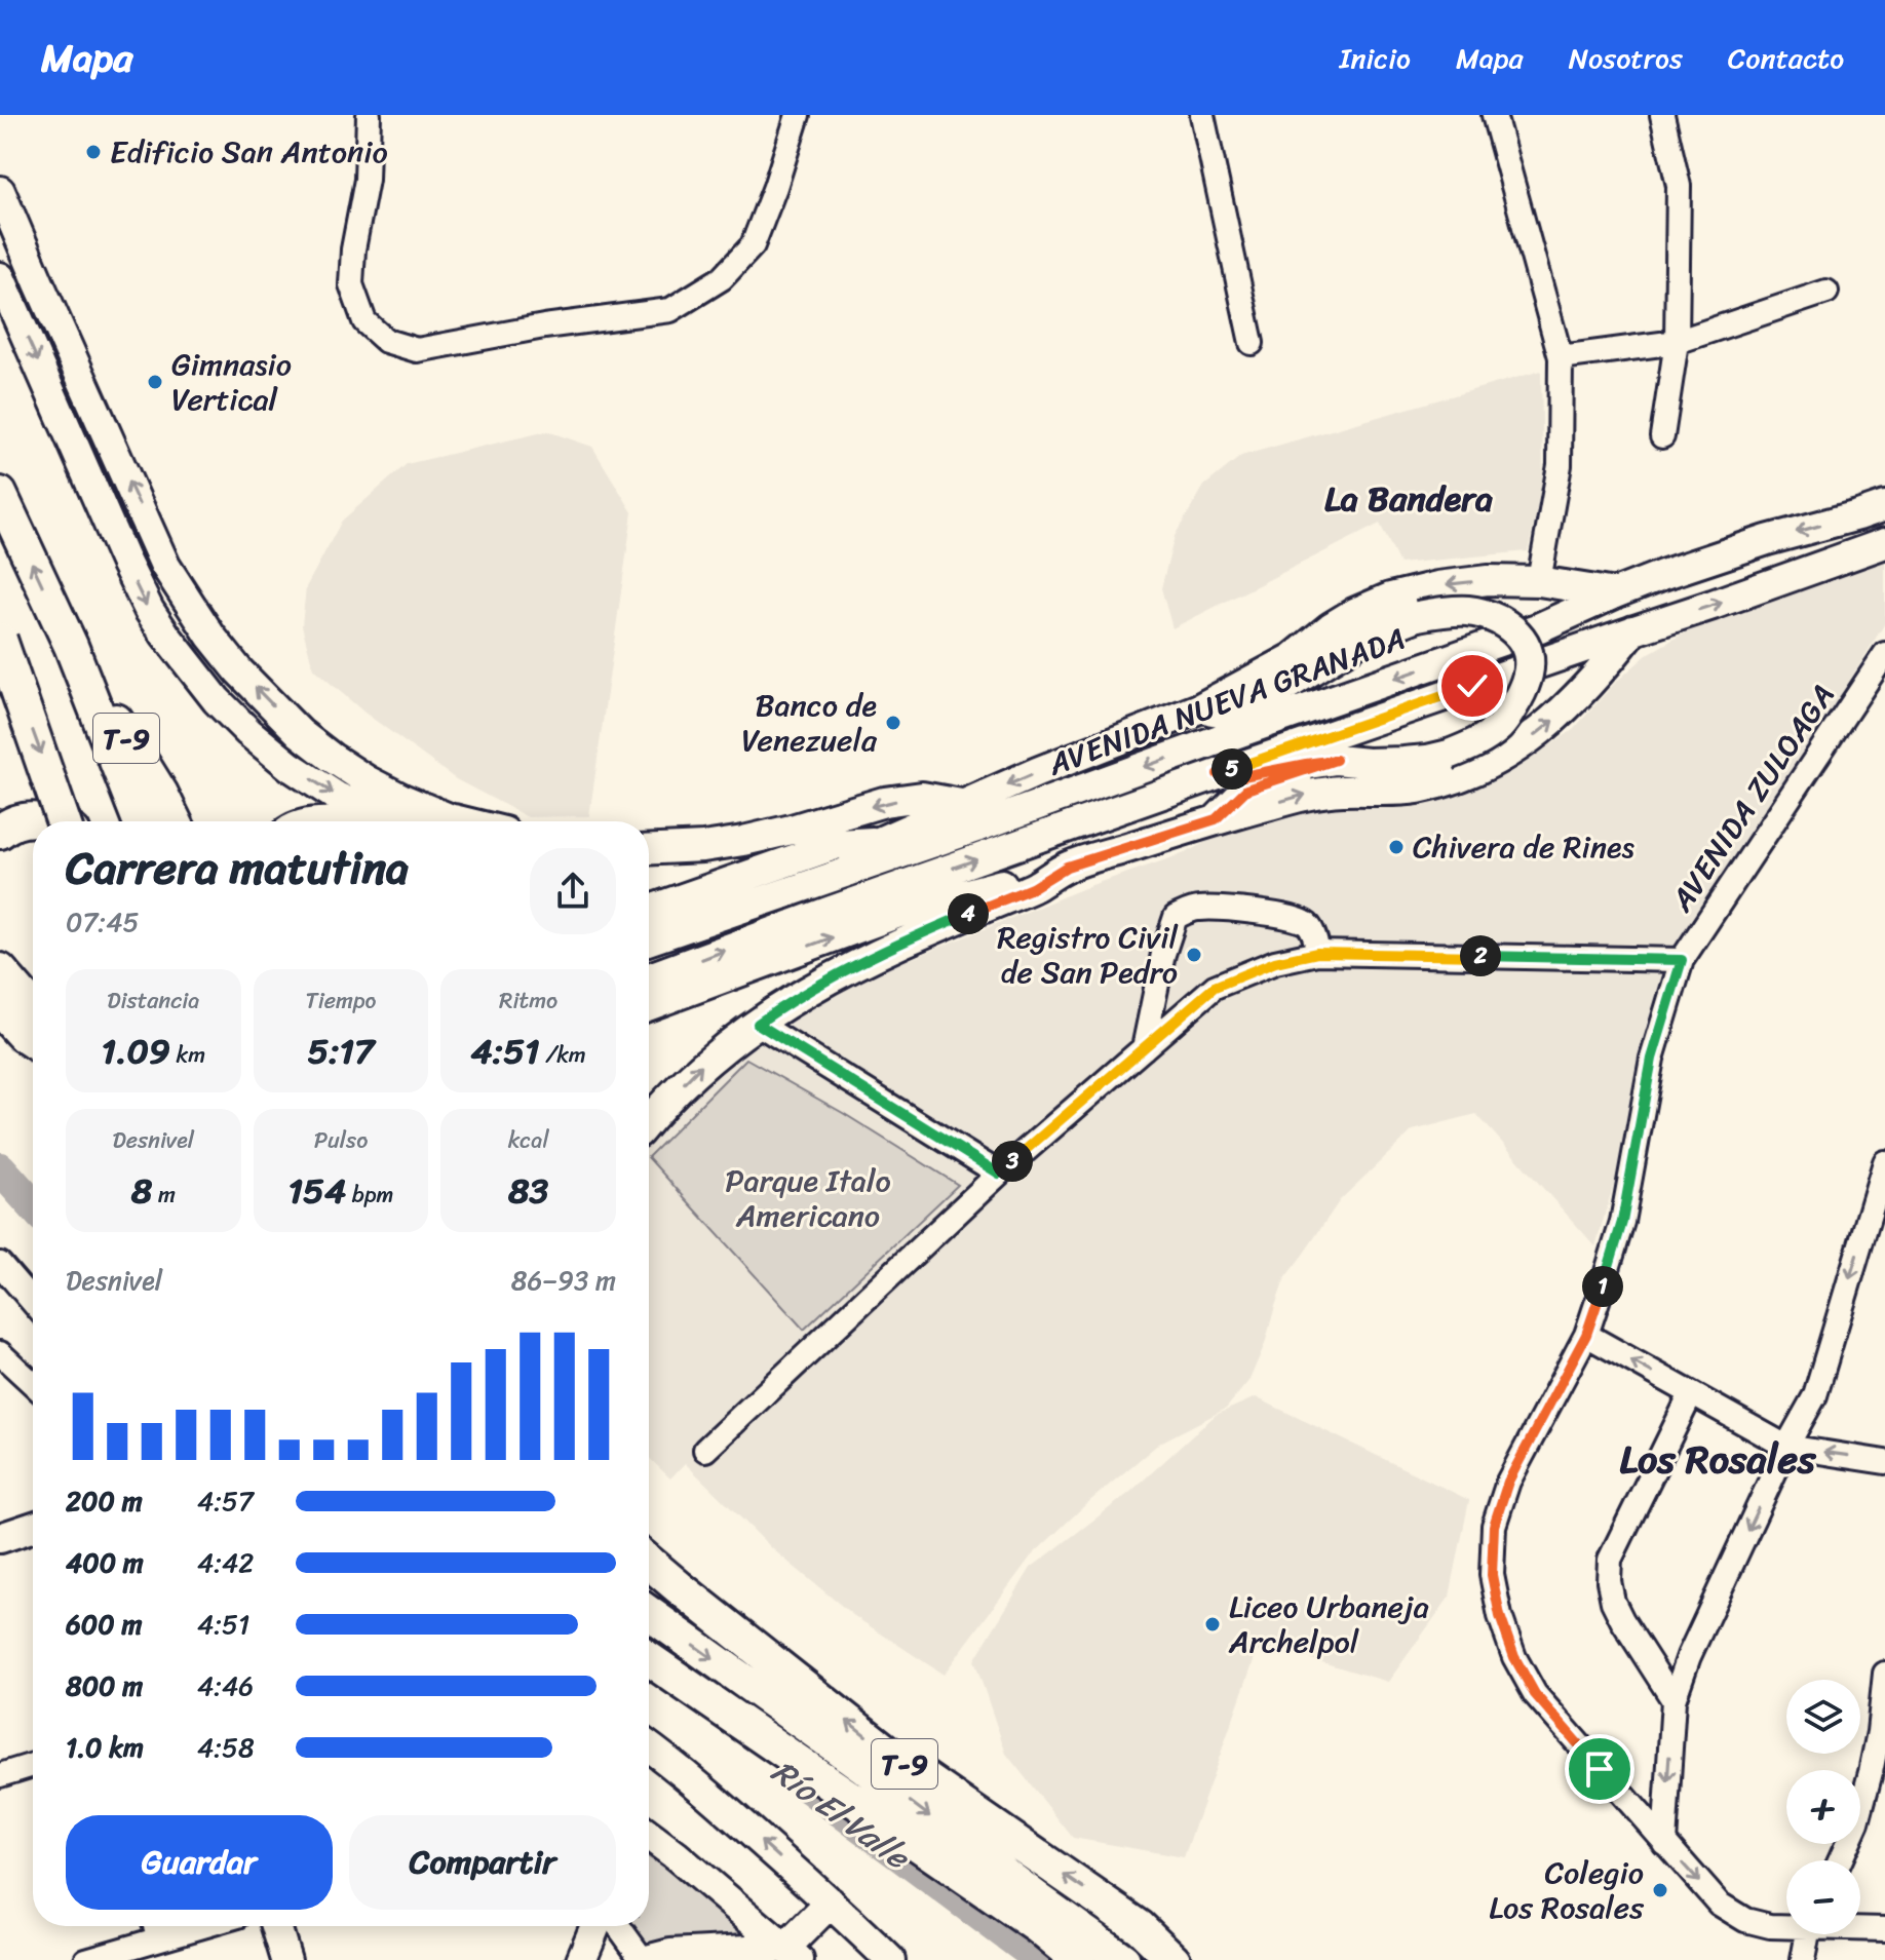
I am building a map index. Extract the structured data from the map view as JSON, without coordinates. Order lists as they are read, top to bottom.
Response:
{
  "streets": {
    "highway": ["T-9"],
    "main road": ["AVENIDA NUEVA GRANADA"],
    "street": ["AVENIDA ZULOAGA"]
  },
  "districts": ["La Bandera", "Los Rosales"],
  "water": ["Río El Valle"],
  "parks": ["Parque Italo Americano"],
  "places": [
    "Edificio San Antonio",
    "Gimnasio Vertical",
    "Banco de Venezuela",
    "Chivera de Rines",
    "Registro Civil de San Pedro",
    "Liceo Urbaneja Archelpol",
    "Colegio Los Rosales"
  ],
  "page": {
    "header": "Mapa",
    "nav": [
      "Inicio",
      "Mapa",
      "Nosotros",
      "Contacto"
    ],
    "pins": [
      "5",
      "4",
      "2",
      "3",
      "1"
    ],
    "heading": ["Carrera matutina", "07:45"],
    "stats": [
      ["Distancia", "1.09 km"],
      ["Tiempo", "5:17"],
      ["Ritmo", "4:51 /km"],
      ["Desnivel", "8 m"],
      ["Pulso", "154 bpm"],
      ["kcal", "83"]
    ],
    "chart": ["Desnivel", "86–93 m"],
    "list": [
      {
        "name": "200 m",
        "note": "4:57"
      },
      {
        "name": "400 m",
        "note": "4:42"
      },
      {
        "name": "600 m",
        "note": "4:51"
      },
      {
        "name": "800 m",
        "note": "4:46"
      },
      {
        "name": "1.0 km",
        "note": "4:58"
      }
    ],
    "map_buttons": ["+", "−"],
    "buttons": ["Guardar", "Compartir"]
  }
}
